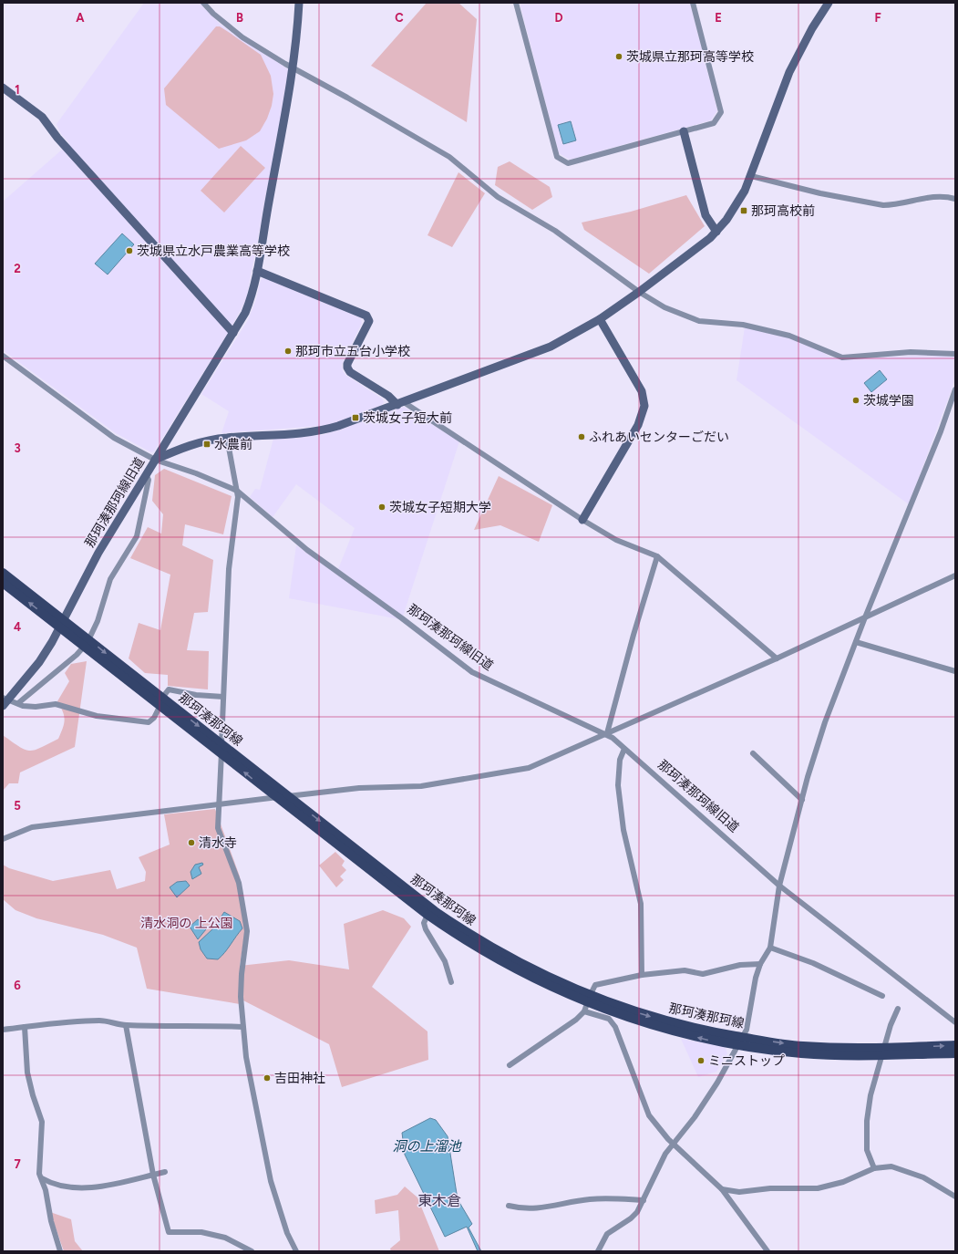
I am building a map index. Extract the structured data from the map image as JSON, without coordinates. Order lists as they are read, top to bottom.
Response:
{
  "streets": {
    "main road": ["那珂湊那珂線"],
    "street": ["那珂湊那珂線旧道"]
  },
  "crossings": [
    ["那珂湊那珂線旧道", "那珂湊那珂線"]
  ],
  "districts": ["東木倉"],
  "water": ["洞の上溜池"],
  "parks": ["清水洞の 上公園"],
  "places": {
    "other": [
      "茨城県立那珂高等学校",
      "茨城県立水戸農業高等学校",
      "那珂市立五台小学校",
      "茨城学園",
      "ふれあいセンターごだい",
      "茨城女子短期大学",
      "清水寺",
      "ミニストップ",
      "吉田神社"
    ],
    "transit": ["那珂高校前", "茨城女子短大前", "水農前"]
  },
  "grid": {
    "columns": [
      "A",
      "B",
      "C",
      "D",
      "E",
      "F"
    ],
    "rows": [
      "1",
      "2",
      "3",
      "4",
      "5",
      "6",
      "7"
    ]
  }
}
